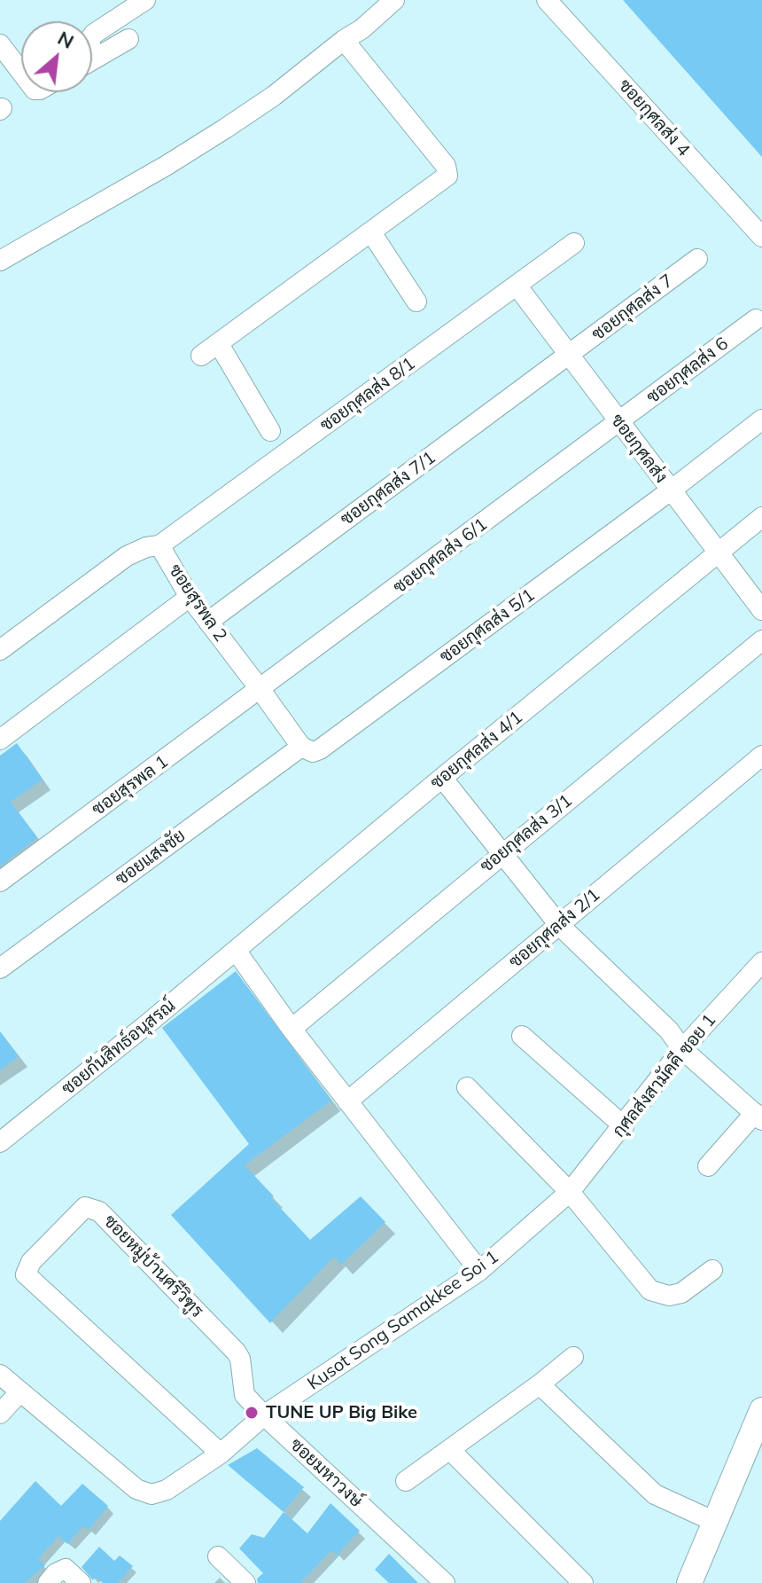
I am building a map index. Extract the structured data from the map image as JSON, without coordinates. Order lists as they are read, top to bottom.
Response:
{
  "streets": {
    "street": [
      "ซอยกุศลส่ง 4",
      "ซอยกุศลส่ง 7",
      "ซอยกุศลส่ง 6",
      "ซอยกุศลส่ง 8/1",
      "ซอยกุศลส่ง",
      "ซอยกุศลส่ง 7/1",
      "ซอยกุศลส่ง 6/1",
      "ซอยสุรพล 2",
      "ซอยกุศลส่ง 5/1",
      "ซอยกุศลส่ง 4/1",
      "ซอยสุรพล 1",
      "ซอยกุศลส่ง 3/1",
      "ซอยแสงชัย",
      "ซอยกุศลส่ง 2/1",
      "ซอยกันสิทธ์อนุสรณ์",
      "กุศลส่งสามัคคี ซอย 1",
      "ซอยหมู่บ้านศรีวิฑูร",
      "Kusot Song Samakkee Soi 1",
      "ซอยมหาวงษ์"
    ]
  },
  "crossings": [
    ["ซอยกุศลส่ง 7", "ซอยกุศลส่ง"],
    ["ซอยกุศลส่ง 7", "ซอยกุศลส่ง 7/1"],
    ["ซอยกุศลส่ง 6", "ซอยกุศลส่ง"],
    ["ซอยกุศลส่ง 6", "ซอยกุศลส่ง 6/1"],
    ["ซอยกุศลส่ง 8/1", "ซอยกุศลส่ง"],
    ["ซอยกุศลส่ง 8/1", "ซอยสุรพล 2"],
    ["ซอยกุศลส่ง", "ซอยกุศลส่ง 7/1"],
    ["ซอยกุศลส่ง", "ซอยกุศลส่ง 6/1"],
    ["ซอยกุศลส่ง", "ซอยกุศลส่ง 5/1"],
    ["ซอยกุศลส่ง", "ซอยกุศลส่ง 4/1"],
    ["ซอยกุศลส่ง 7/1", "ซอยสุรพล 2"],
    ["ซอยกุศลส่ง 6/1", "ซอยสุรพล 2"],
    ["ซอยกุศลส่ง 6/1", "ซอยสุรพล 1"],
    ["ซอยสุรพล 2", "ซอยกุศลส่ง 5/1"],
    ["ซอยสุรพล 2", "ซอยสุรพล 1"],
    ["ซอยสุรพล 2", "ซอยแสงชัย"],
    ["ซอยกุศลส่ง 5/1", "ซอยแสงชัย"],
    ["ซอยกุศลส่ง 4/1", "ซอยกันสิทธ์อนุสรณ์"],
    ["กุศลส่งสามัคคี ซอย 1", "Kusot Song Samakkee Soi 1"],
    ["ซอยหมู่บ้านศรีวิฑูร", "Kusot Song Samakkee Soi 1"],
    ["ซอยหมู่บ้านศรีวิฑูร", "ซอยมหาวงษ์"],
    ["Kusot Song Samakkee Soi 1", "ซอยมหาวงษ์"]
  ],
  "places": ["TUNE UP Big Bike"],
  "north": "top right"
}
